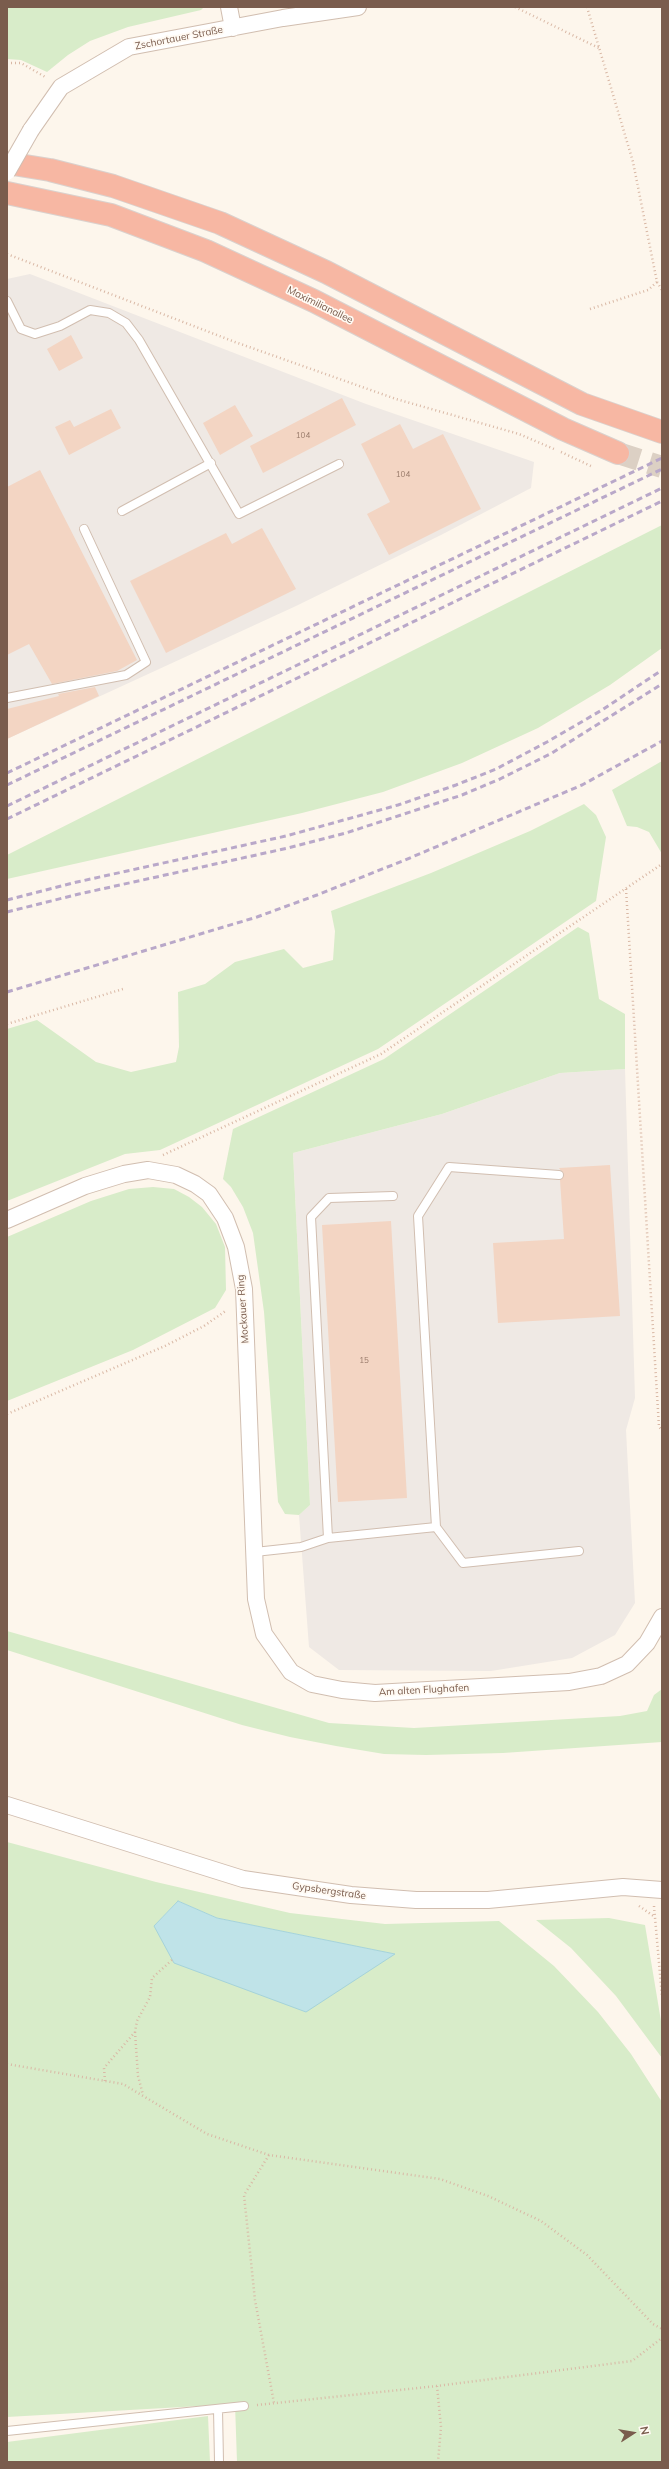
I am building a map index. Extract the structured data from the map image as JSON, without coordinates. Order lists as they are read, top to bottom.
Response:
{
  "streets": {
    "highway": ["Maximilianallee"],
    "street": [
      "Zschortauer Straße",
      "Mockauer Ring",
      "Am alten Flughafen",
      "Gypsbergstraße"
    ]
  },
  "crossings": [
    ["Mockauer Ring", "Am alten Flughafen"]
  ],
  "house_numbers": ["104", "104", "15"],
  "north": "right"
}
